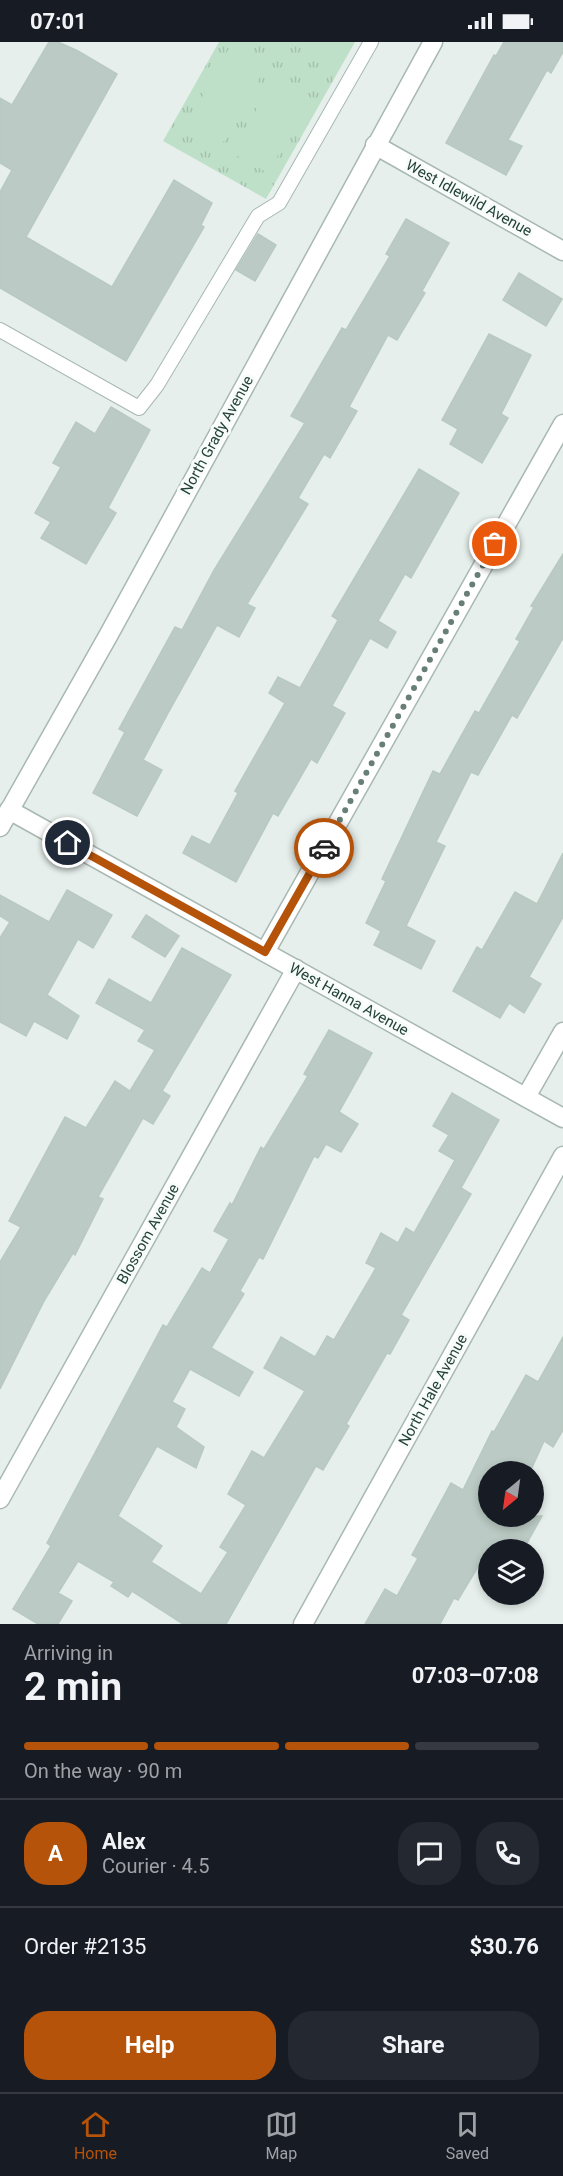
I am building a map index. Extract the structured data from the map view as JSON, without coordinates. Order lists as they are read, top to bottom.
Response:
{
  "streets": {
    "street": [
      "West Idlewild Avenue",
      "North Grady Avenue",
      "West Hanna Avenue",
      "Blossom Avenue",
      "North Hale Avenue"
    ]
  },
  "crossings": [
    ["West Idlewild Avenue", "North Grady Avenue"],
    ["North Grady Avenue", "West Hanna Avenue"],
    ["West Hanna Avenue", "Blossom Avenue"]
  ],
  "north": "bottom left",
  "page": {
    "status": "07:01",
    "heading": ["2 min", "Arriving in", "07:03–07:08"],
    "panel": [
      "Alex",
      "Courier · 4.5",
      "Order #2135",
      "$30.76"
    ],
    "bar": "On the way · 90 m",
    "round": "A",
    "buttons": ["Help", "Share"],
    "tabs": ["Home", "Map", "Saved"]
  }
}
